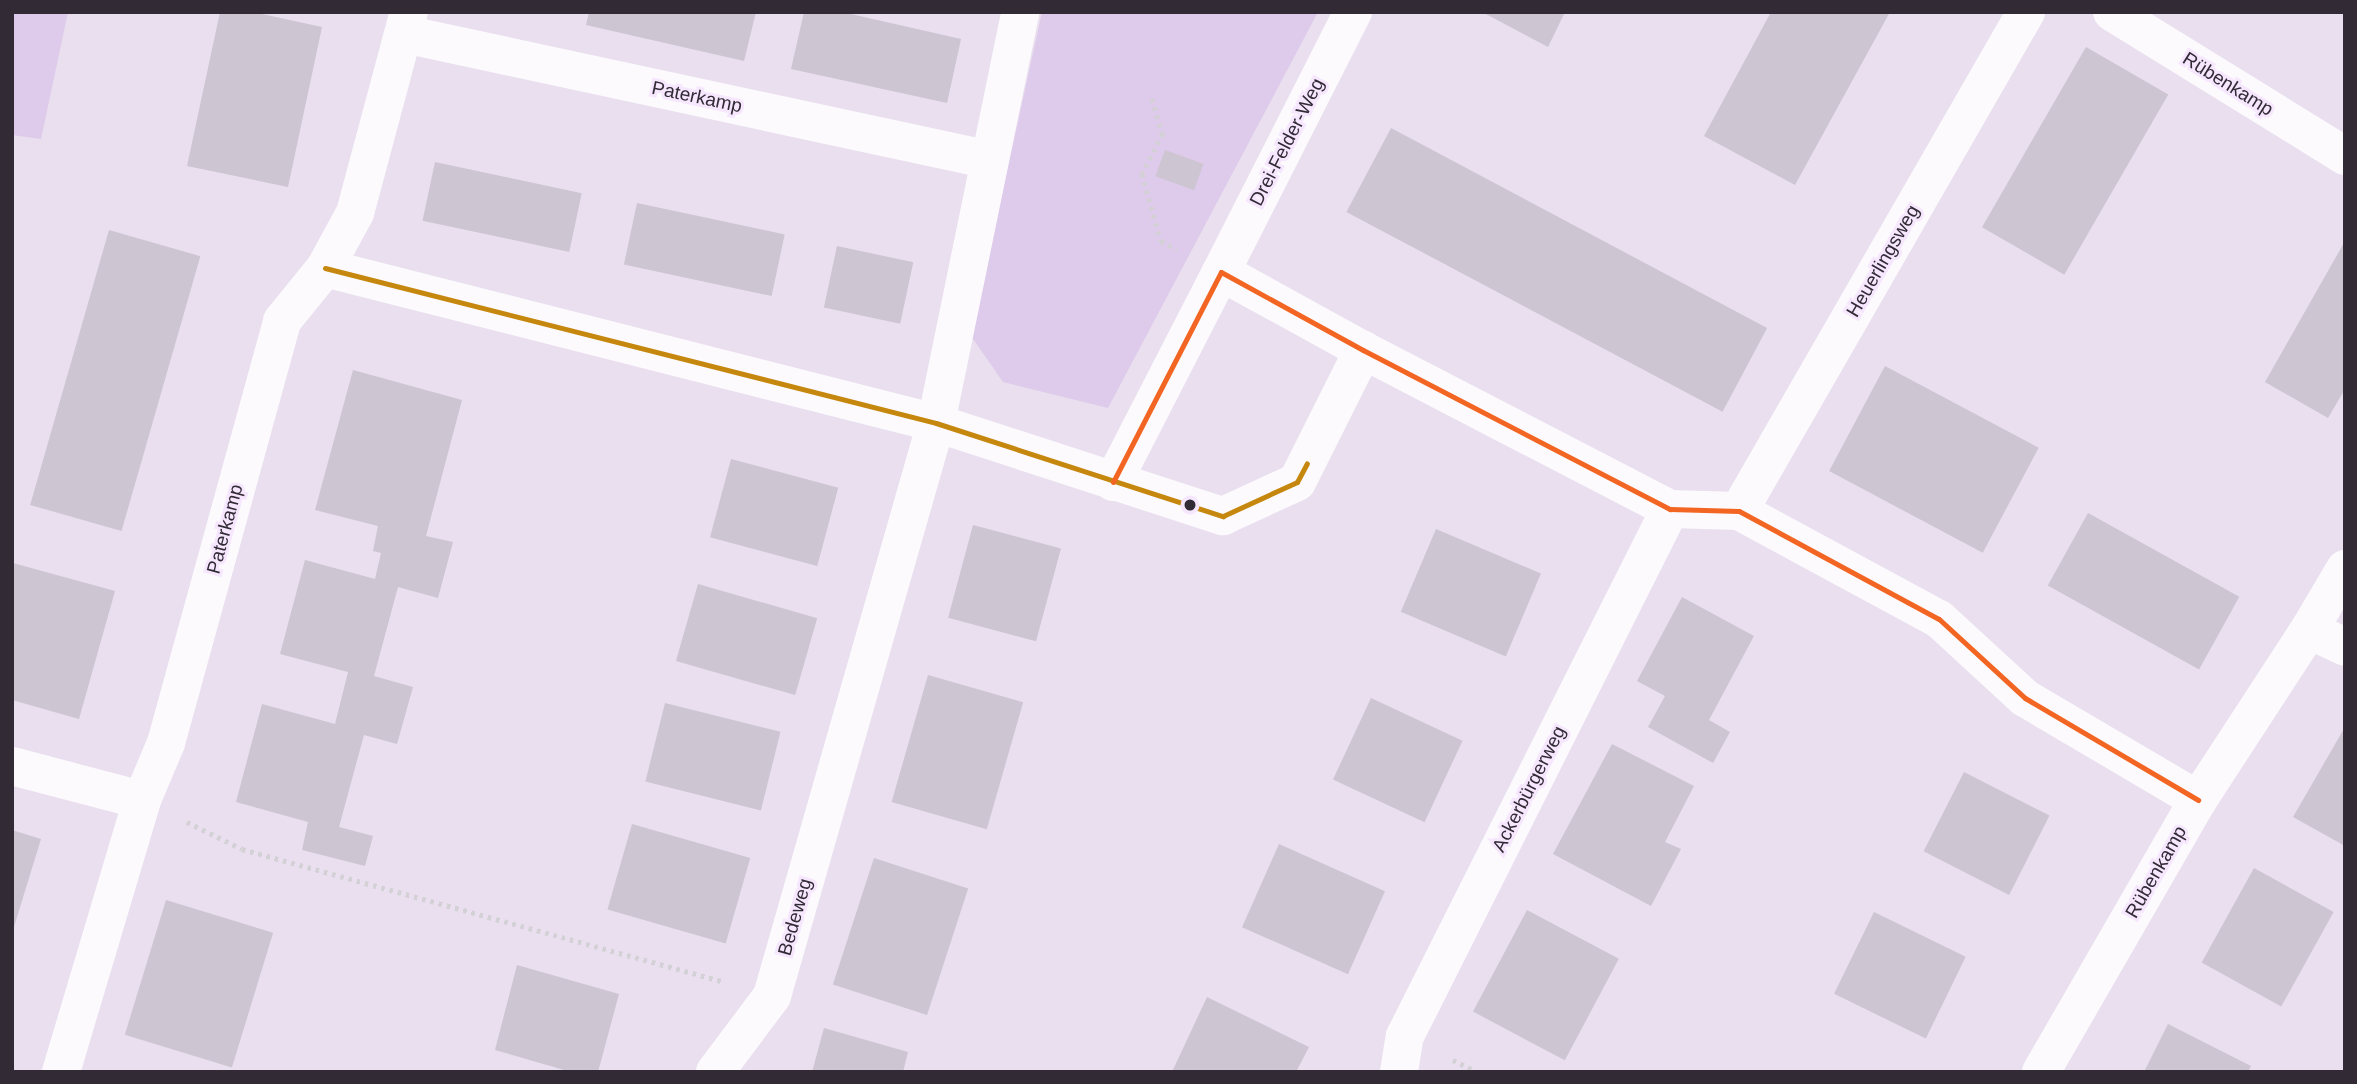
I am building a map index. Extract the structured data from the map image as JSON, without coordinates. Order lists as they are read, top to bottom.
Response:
{
  "streets": {
    "street": [
      "Rübenkamp",
      "Paterkamp",
      "Drei-Felder-Weg",
      "Heuerlingsweg",
      "Ackerbürgerweg",
      "Bedeweg"
    ]
  }
}
